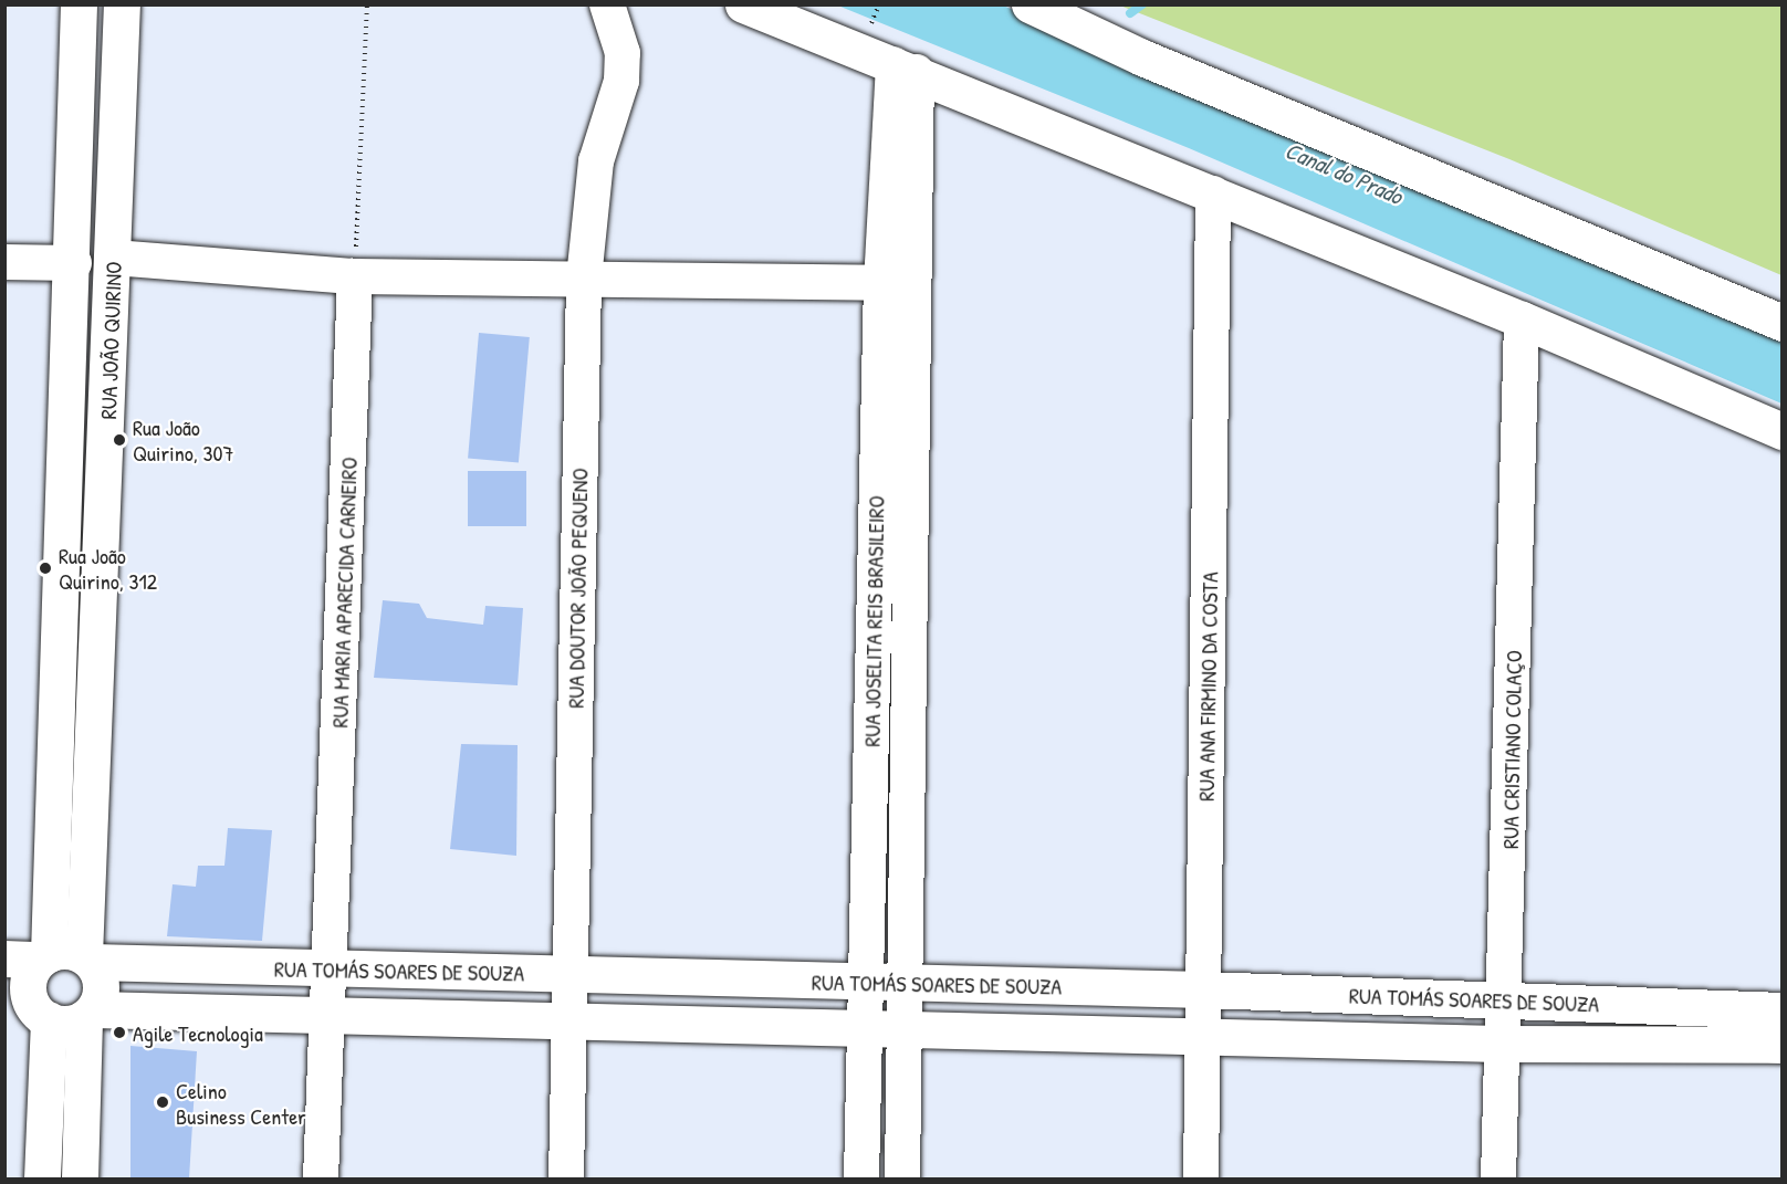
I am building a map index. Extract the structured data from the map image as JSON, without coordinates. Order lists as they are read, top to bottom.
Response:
{
  "streets": {
    "main road": ["RUA JOÃO QUIRINO", "RUA TOMÁS SOARES DE SOUZA"],
    "street": [
      "RUA DOUTOR JOÃO PEQUENO",
      "RUA MARIA APARECIDA CARNEIRO",
      "RUA JOSELITA REIS BRASILEIRO",
      "RUA ANA FIRMINO DA COSTA",
      "RUA CRISTIANO COLAÇO"
    ]
  },
  "crossings": [
    ["RUA JOÃO QUIRINO", "RUA TOMÁS SOARES DE SOUZA"],
    ["RUA DOUTOR JOÃO PEQUENO", "RUA TOMÁS SOARES DE SOUZA"],
    ["RUA MARIA APARECIDA CARNEIRO", "RUA TOMÁS SOARES DE SOUZA"],
    ["RUA JOSELITA REIS BRASILEIRO", "RUA TOMÁS SOARES DE SOUZA"],
    ["RUA ANA FIRMINO DA COSTA", "RUA TOMÁS SOARES DE SOUZA"],
    ["RUA CRISTIANO COLAÇO", "RUA TOMÁS SOARES DE SOUZA"]
  ],
  "water": ["Canal do Prado"],
  "places": [
    "Rua João Quirino, 307",
    "Rua João Quirino, 312",
    "Agile Tecnologia",
    "Celino Business Center"
  ]
}
